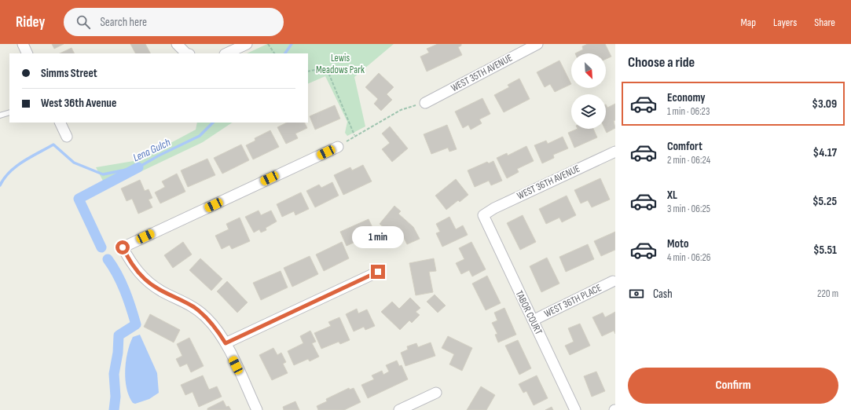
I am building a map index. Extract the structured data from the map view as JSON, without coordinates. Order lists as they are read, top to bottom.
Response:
{
  "streets": {
    "street": [
      "WEST 35TH AVENUE",
      "WEST 36TH AVENUE",
      "WEST 36TH PLACE",
      "TABOR COURT"
    ]
  },
  "crossings": [
    ["WEST 36TH AVENUE", "TABOR COURT"],
    ["WEST 36TH PLACE", "TABOR COURT"]
  ],
  "water": ["Lena Gulch"],
  "parks": ["Lewis Meadows Park"],
  "north": "bottom right",
  "page": {
    "header": "Ridey",
    "search": "Search here",
    "nav": ["Map", "Layers", "Share"],
    "heading": "Choose a ride",
    "banner": ["Simms Street", "West 36th Avenue"],
    "list": [
      {
        "name": "Economy",
        "note": "1 min · 06:23",
        "value": "$3.09"
      },
      {
        "name": "Comfort",
        "note": "2 min · 06:24",
        "value": "$4.17"
      },
      {
        "name": "XL",
        "note": "3 min · 06:25",
        "value": "$5.25"
      },
      {
        "name": "Moto",
        "note": "4 min · 06:26",
        "value": "$5.51"
      }
    ],
    "bubble": "1 min",
    "pay": ["Cash", "220 m"],
    "buttons": "Confirm"
  }
}
